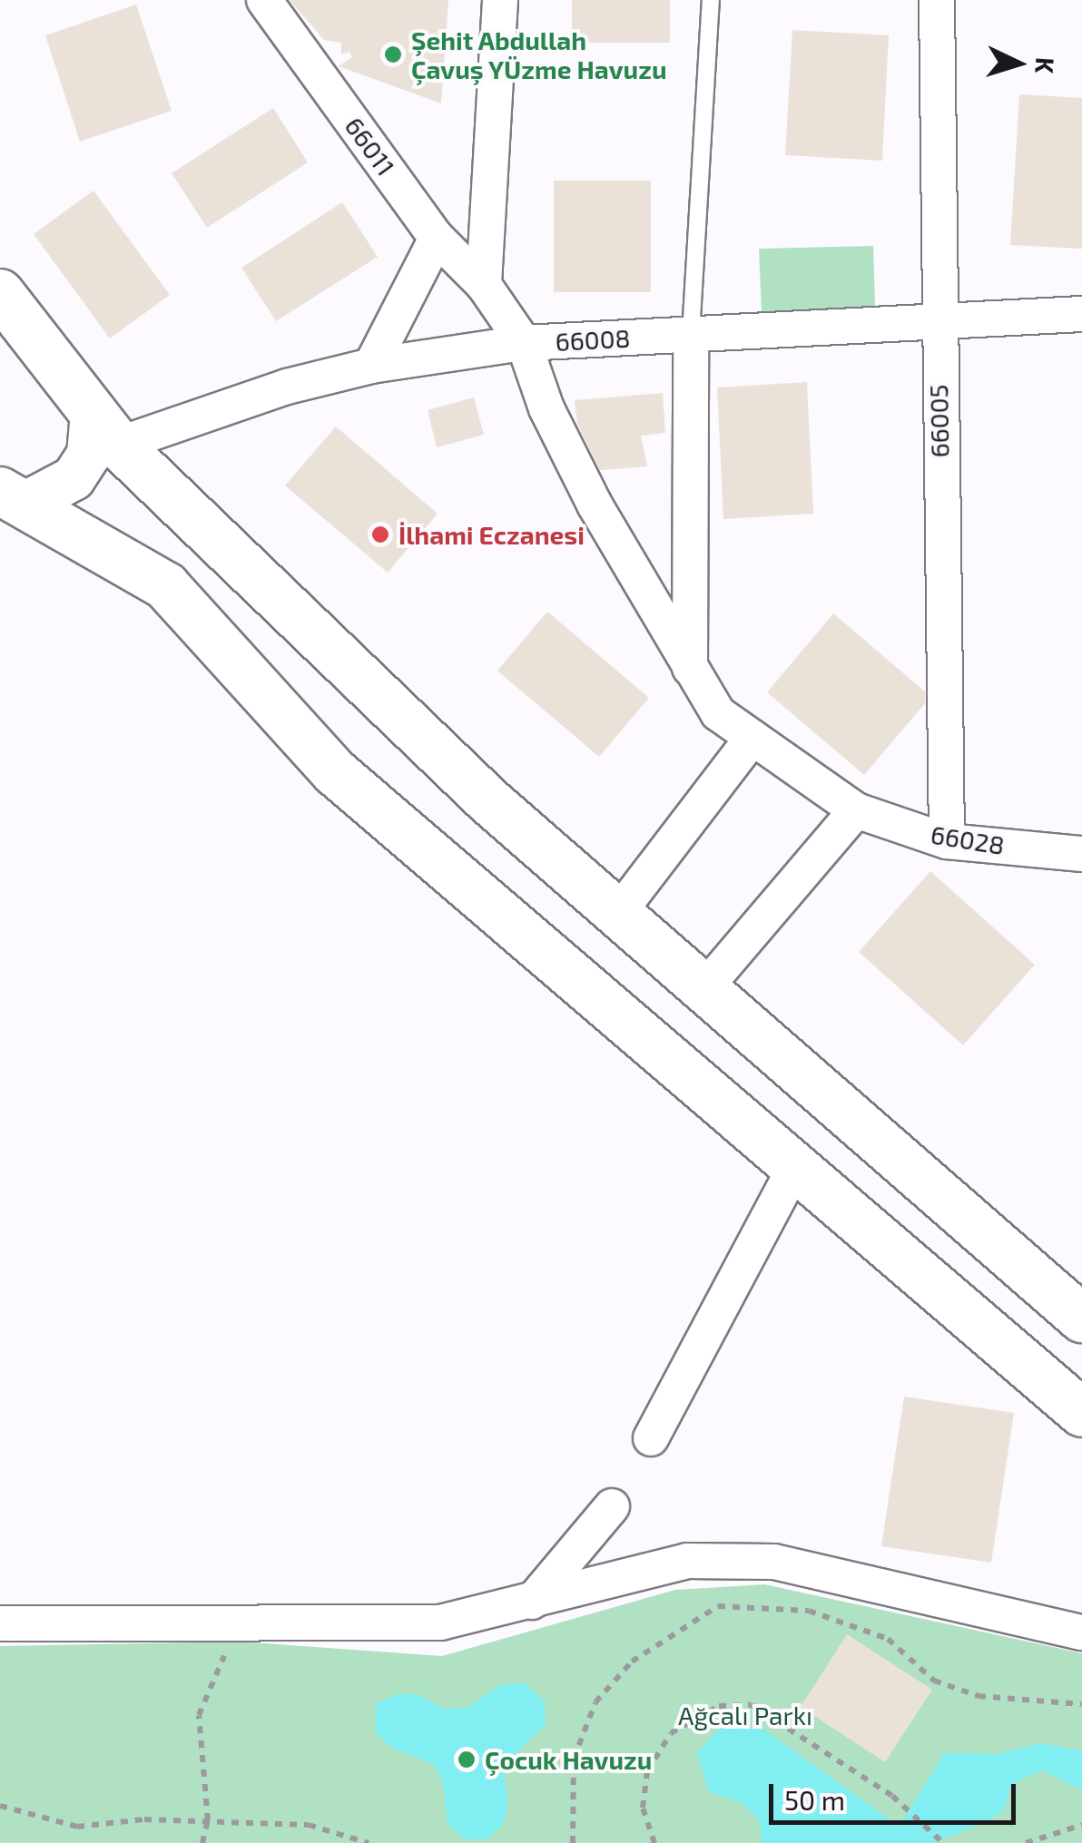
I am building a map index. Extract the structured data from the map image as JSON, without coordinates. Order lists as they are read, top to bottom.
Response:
{
  "streets": {
    "street": [
      "66011",
      "66008",
      "66005",
      "66028"
    ]
  },
  "crossings": [
    ["66011", "66008"],
    ["66011", "66028"],
    ["66008", "66005"],
    ["66005", "66028"]
  ],
  "parks": ["Ağcalı Parkı"],
  "places": ["Şehit Abdullah Çavuş YÜzme Havuzu", "İlhami Eczanesi", "Çocuk Havuzu"],
  "scale_bar": "50 m",
  "north": "right"
}
